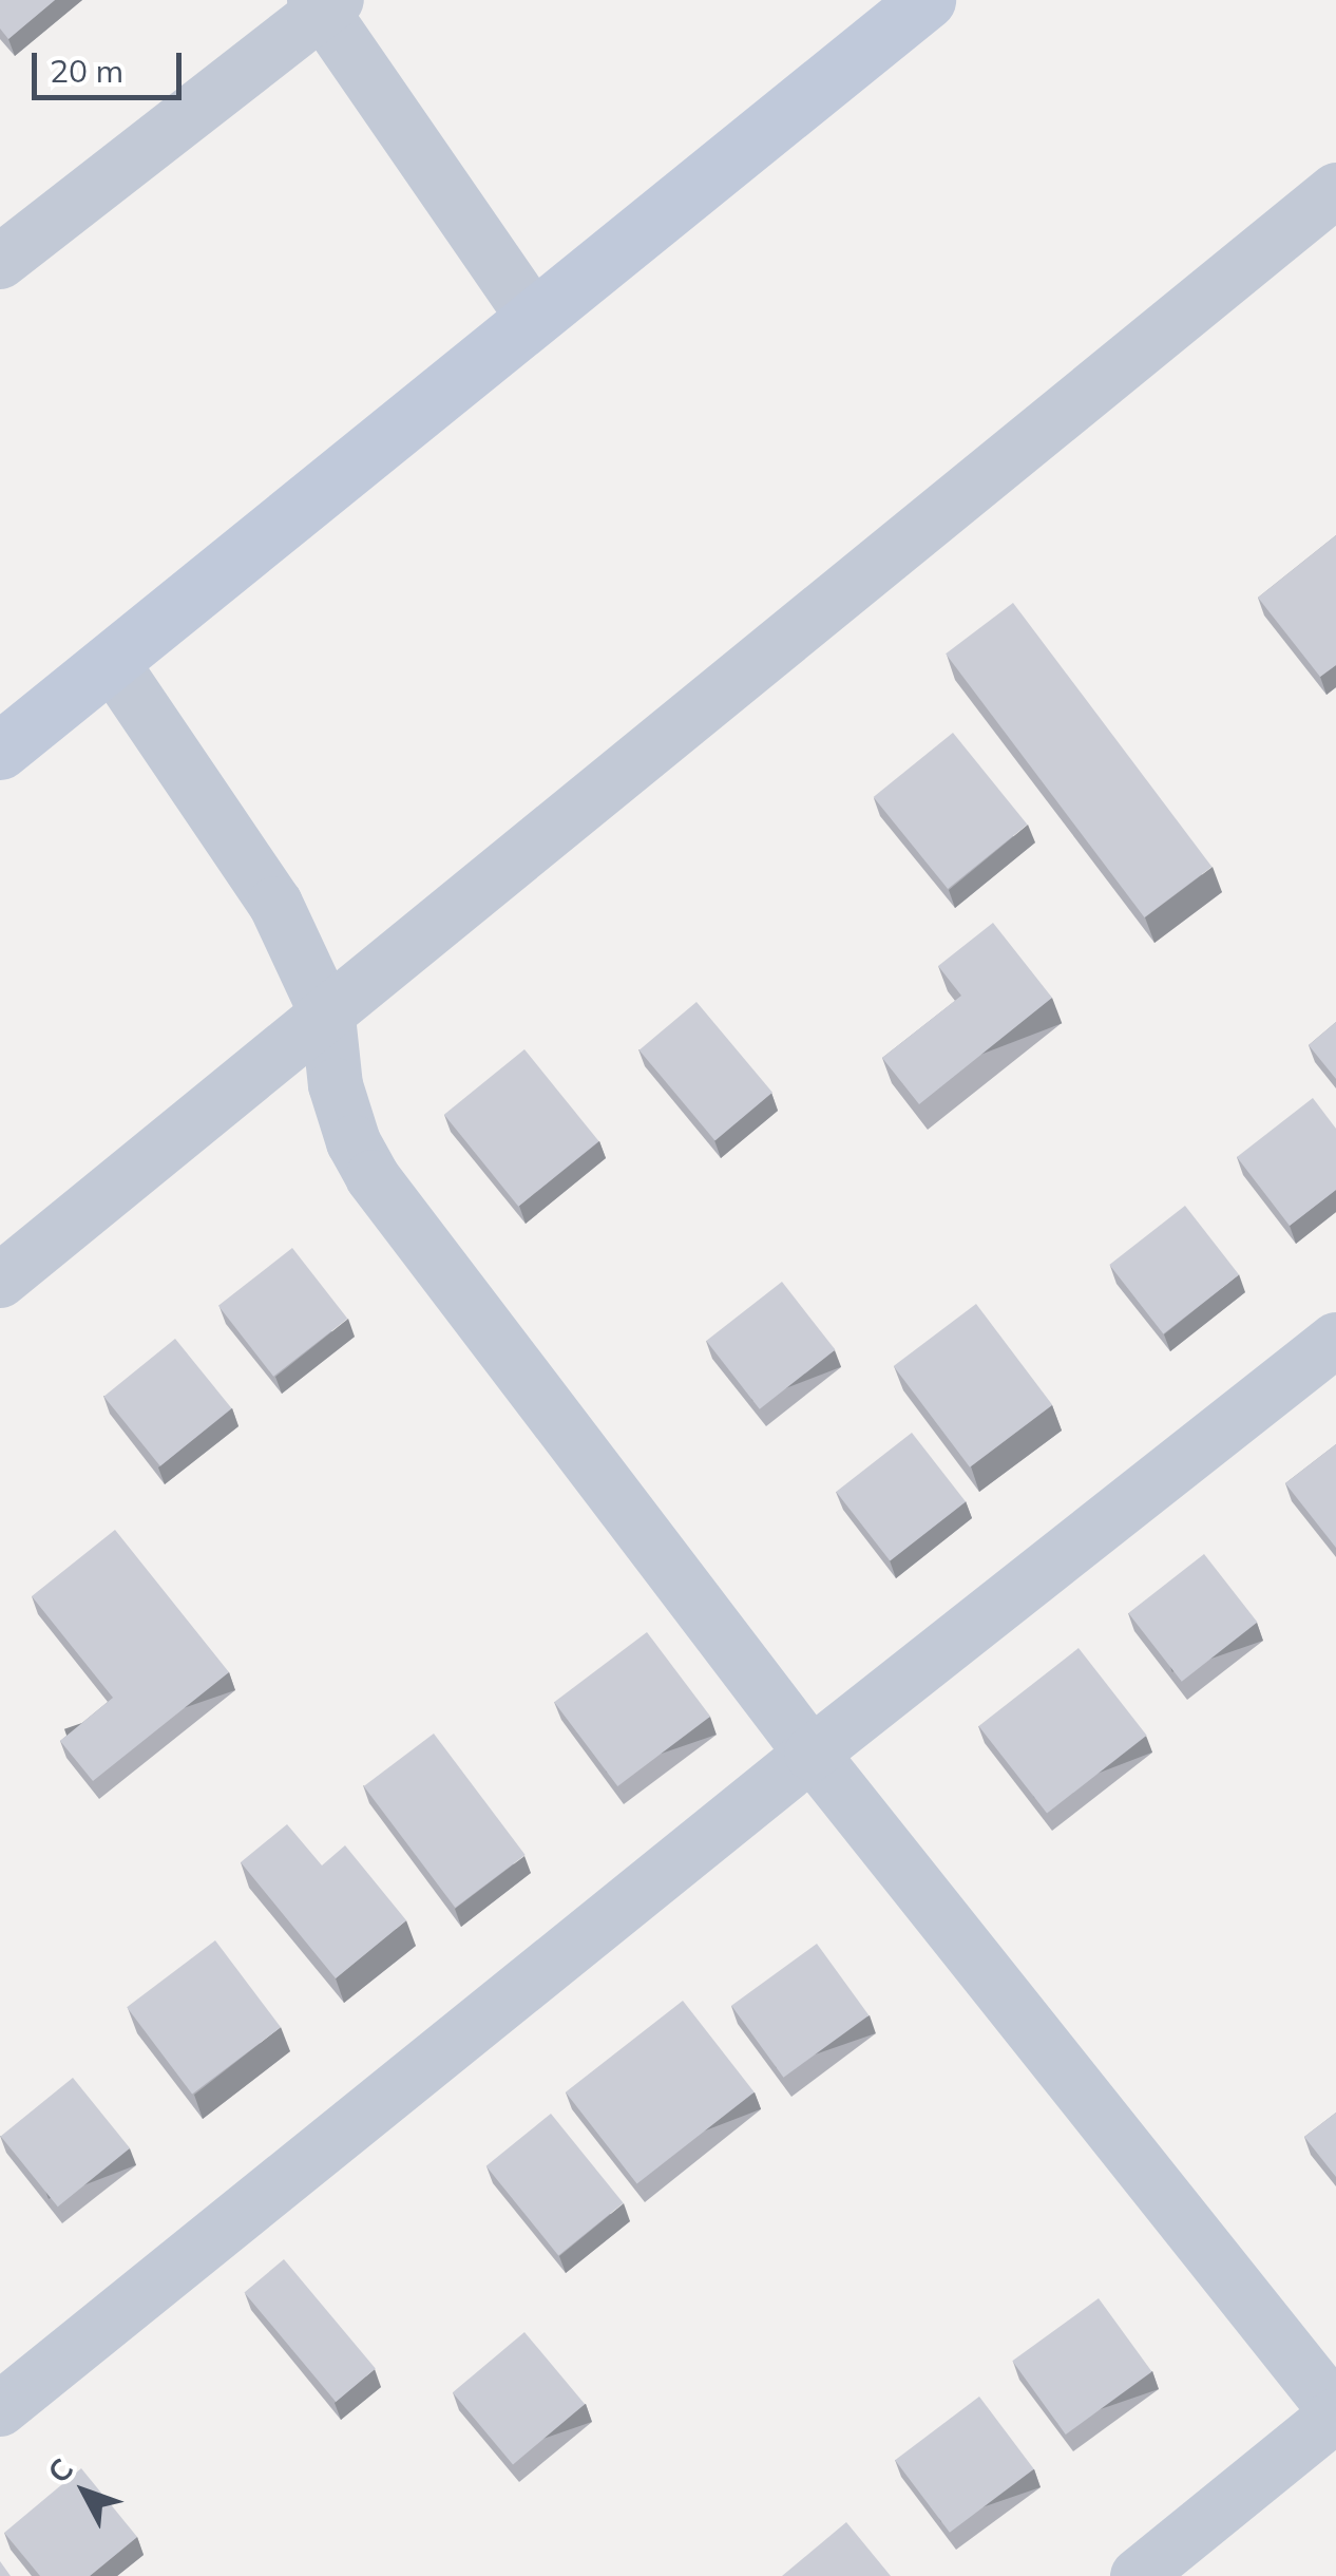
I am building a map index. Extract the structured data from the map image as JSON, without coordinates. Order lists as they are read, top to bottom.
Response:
{
  "scale_bar": "20 m",
  "north": "top left"
}
